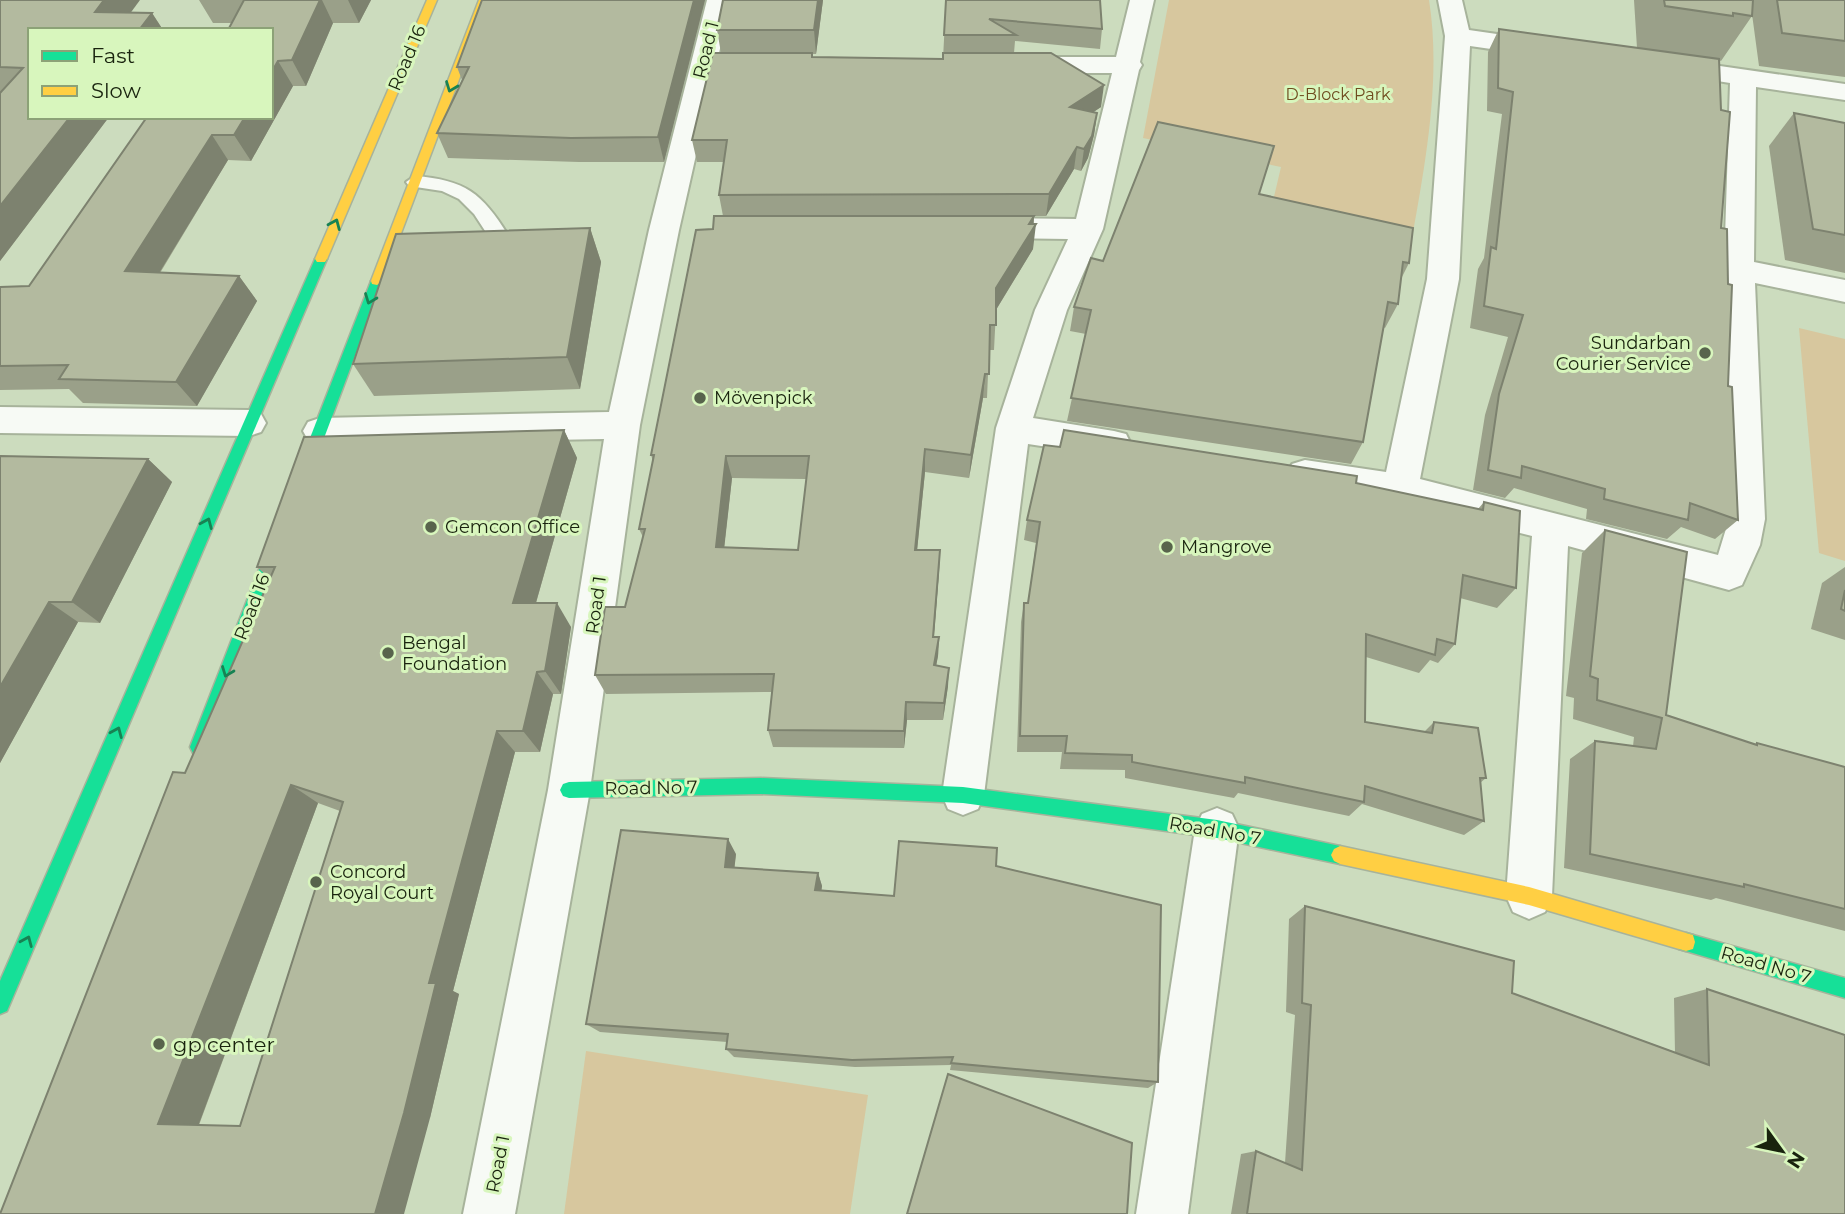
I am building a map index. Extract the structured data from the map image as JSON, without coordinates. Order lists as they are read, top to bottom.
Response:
{
  "streets": {
    "main road": ["Road 16", "Road No 7"],
    "street": ["Road 1"]
  },
  "crossings": [
    ["Road 1", "Road No 7"]
  ],
  "parks": ["D-Block Park"],
  "places": [
    "Sundarban Courier Service",
    "Mövenpick",
    "Gemcon Office",
    "Mangrove",
    "Bengal Foundation",
    "Concord Royal Court",
    "gp center"
  ],
  "legend": ["Fast", "Slow"],
  "north": "bottom right"
}
